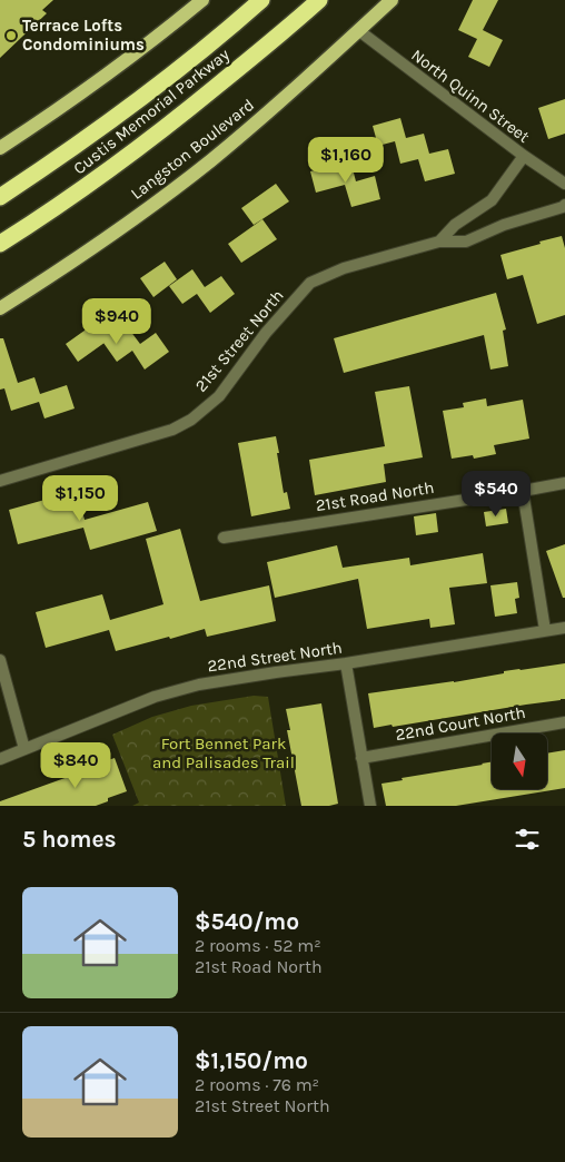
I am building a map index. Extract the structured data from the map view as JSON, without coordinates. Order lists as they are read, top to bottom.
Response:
{
  "streets": {
    "highway": ["Custis Memorial Parkway"],
    "main road": ["Langston Boulevard"],
    "street": [
      "North Quinn Street",
      "21st Street North",
      "21st Road North",
      "22nd Street North",
      "22nd Court North"
    ]
  },
  "crossings": [
    ["North Quinn Street", "Langston Boulevard"],
    ["North Quinn Street", "21st Street North"]
  ],
  "parks": ["Fort Bennet Park and Palisades Trail"],
  "places": ["Terrace Lofts Condominiums"],
  "north": "bottom",
  "page": {
    "price": [
      "$1,160",
      "$940",
      "$540",
      "$1,150",
      "$840"
    ],
    "heading": "5 homes",
    "list": [
      {
        "name": "$540/mo",
        "note": "2 rooms · 52 m² · 21st Road North"
      },
      {
        "name": "$1,150/mo",
        "note": "2 rooms · 76 m² · 21st Street North"
      }
    ]
  }
}
